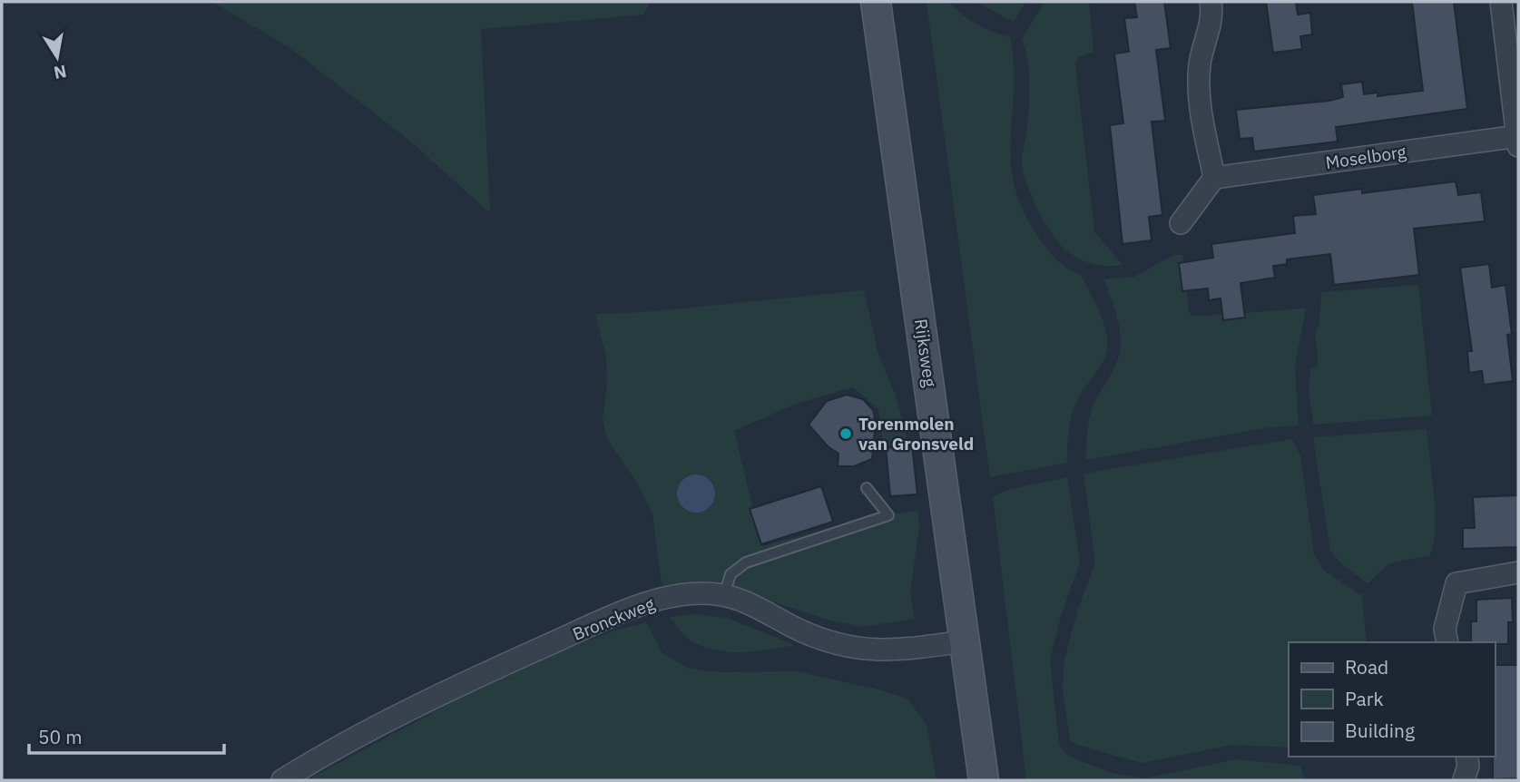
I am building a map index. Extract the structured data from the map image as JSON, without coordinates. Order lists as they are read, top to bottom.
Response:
{
  "streets": {
    "main road": ["Rijksweg"],
    "street": ["Moselborg", "Bronckweg"]
  },
  "crossings": [
    ["Rijksweg", "Bronckweg"]
  ],
  "places": ["Torenmolen van Gronsveld"],
  "legend": ["Road", "Park", "Building"],
  "scale_bar": "50 m",
  "north": "bottom"
}
